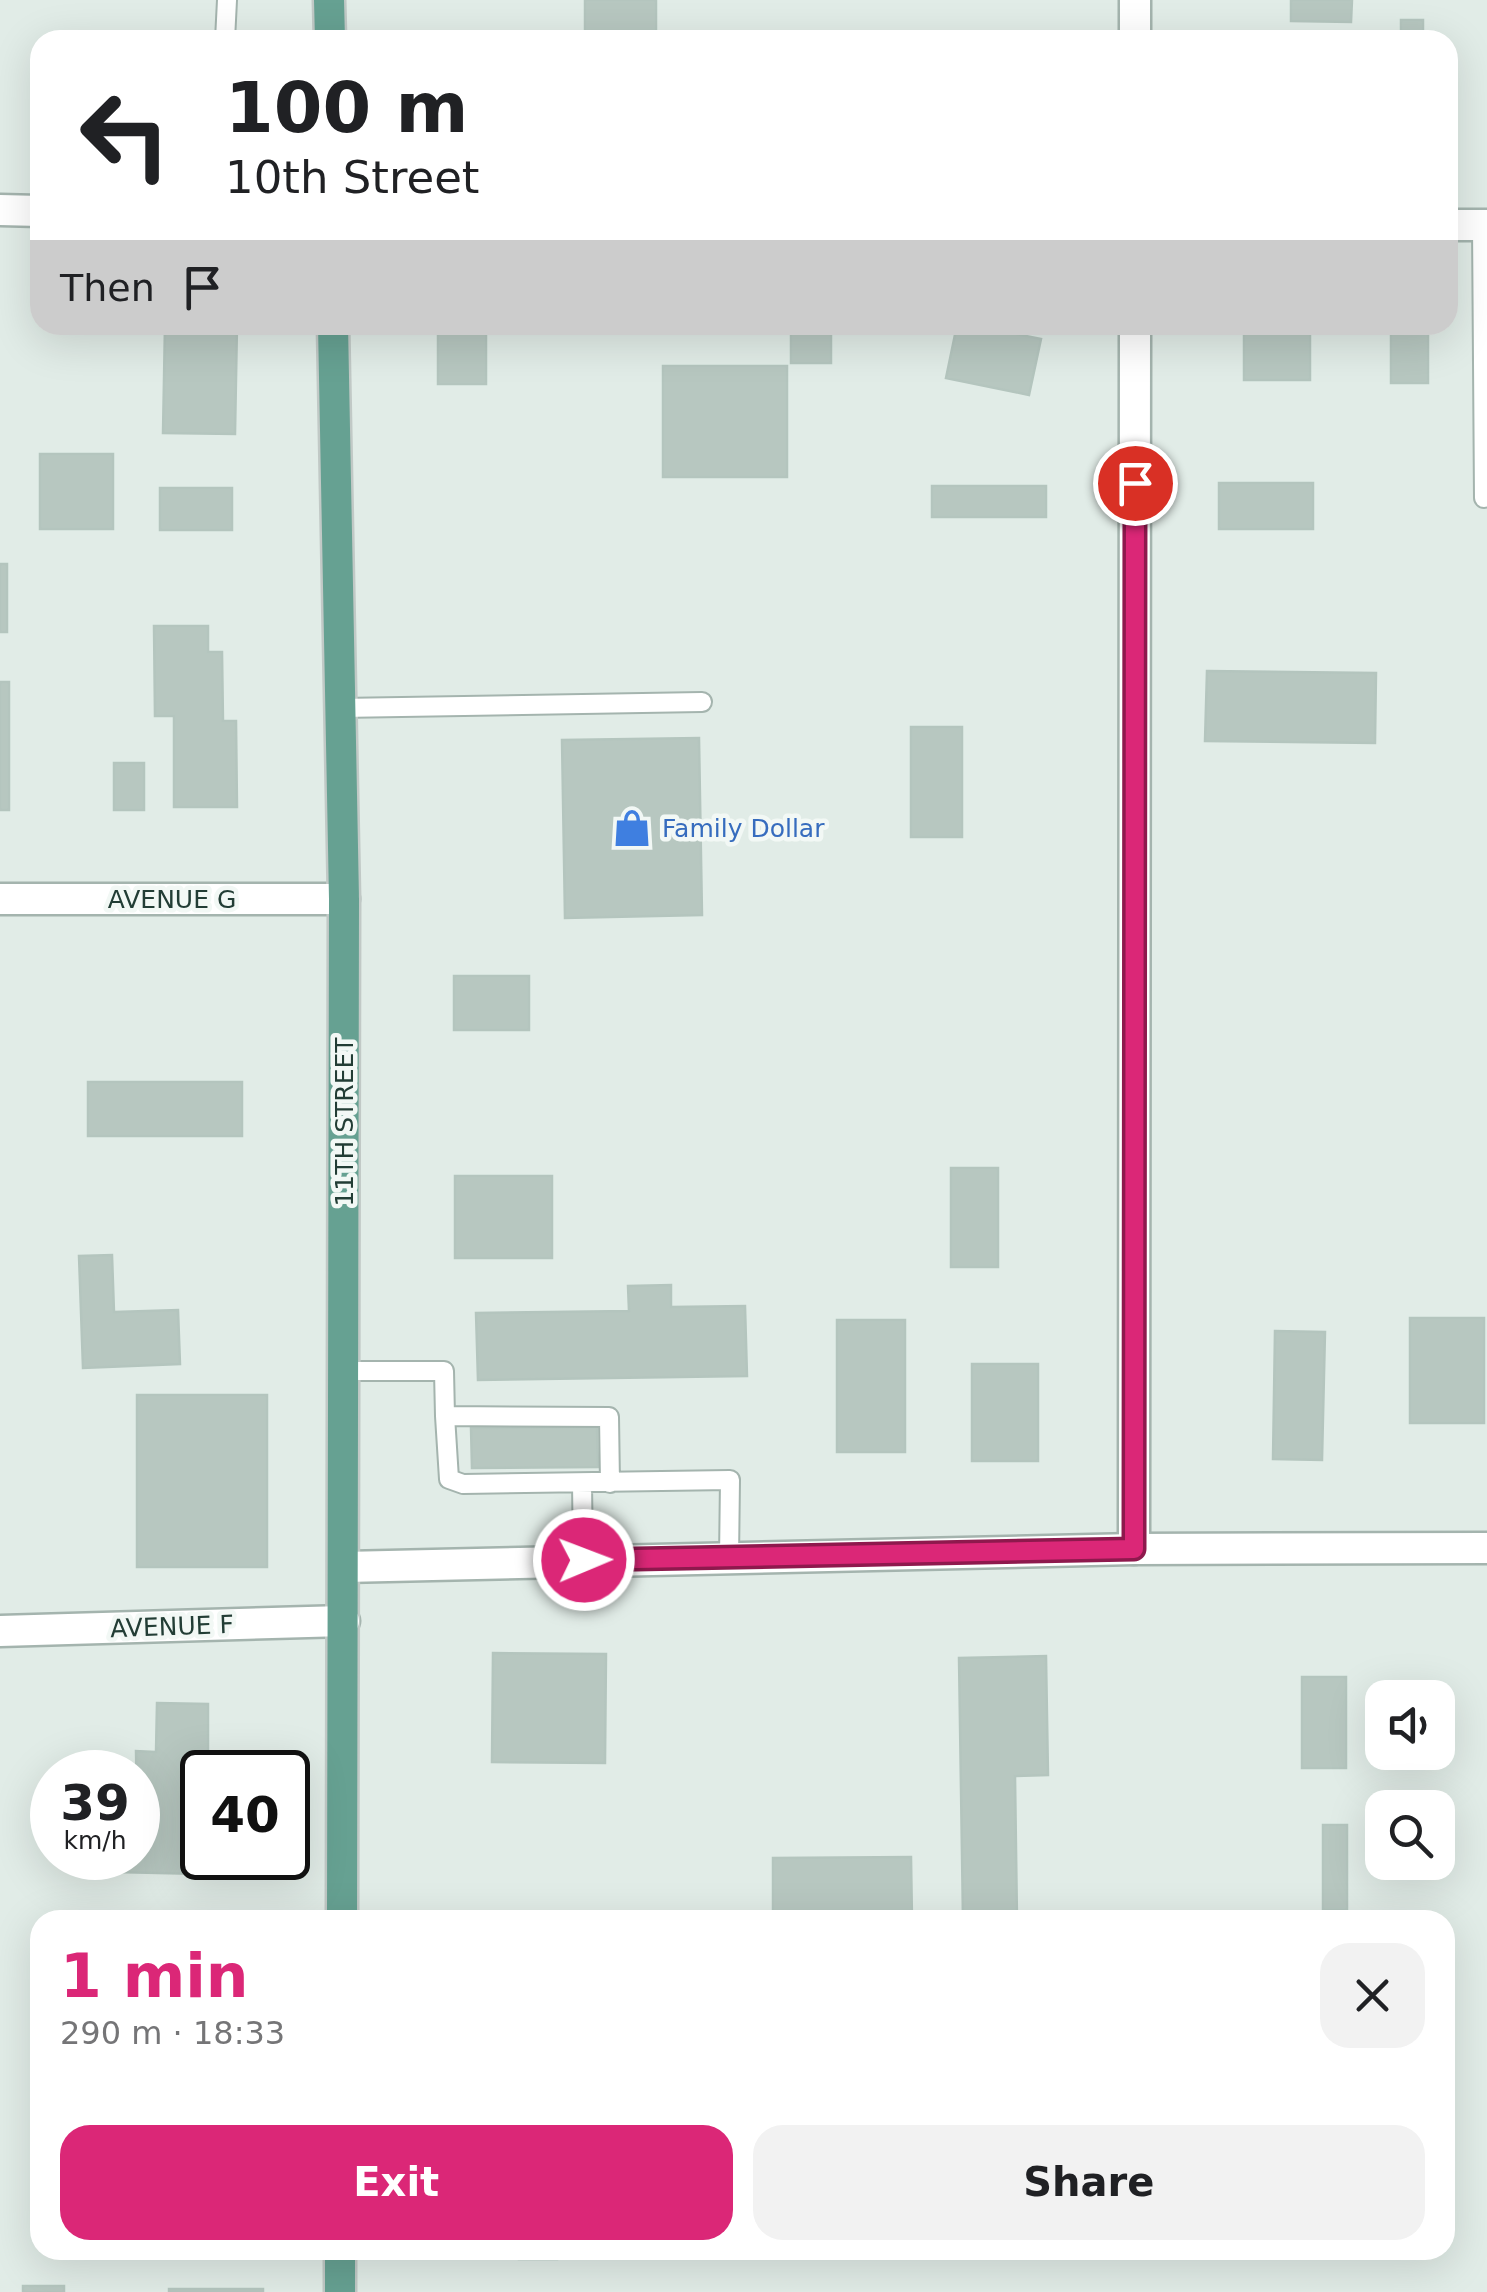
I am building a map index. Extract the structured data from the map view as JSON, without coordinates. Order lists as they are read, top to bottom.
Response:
{
  "streets": {
    "main road": ["11TH STREET"],
    "street": ["AVENUE G", "AVENUE F"]
  },
  "crossings": [
    ["AVENUE G", "11TH STREET"],
    ["11TH STREET", "AVENUE F"]
  ],
  "places": {
    "shop": ["Family Dollar"]
  },
  "page": {
    "turn": ["100 m", "10th Street"],
    "then": "Then",
    "speed": "39 km/h",
    "limit": "40",
    "heading": ["1 min", "290 m · 18:33"],
    "buttons": ["Exit", "Share"]
  }
}
